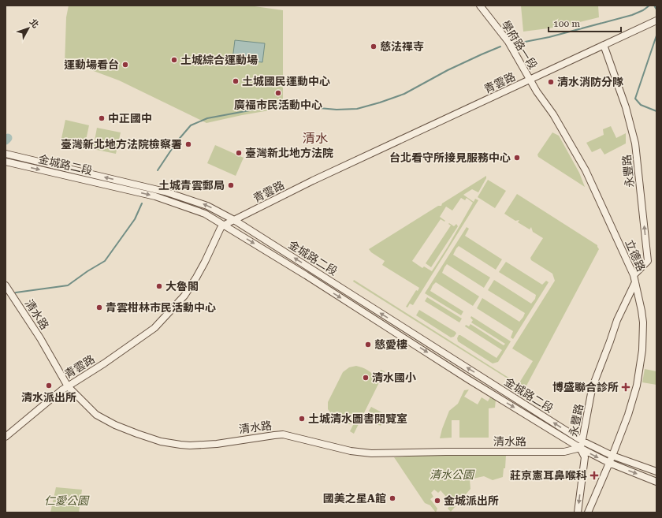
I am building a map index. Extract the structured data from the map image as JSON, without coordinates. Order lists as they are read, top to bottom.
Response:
{
  "streets": {
    "street": [
      "學府路一段",
      "青雲路",
      "金城路二段",
      "永豐路",
      "立德路",
      "清水路"
    ]
  },
  "crossings": [
    ["學府路一段", "青雲路"],
    ["學府路一段", "立德路"],
    ["青雲路", "金城路二段"],
    ["青雲路", "永豐路"],
    ["青雲路", "立德路"],
    ["青雲路", "清水路"],
    ["金城路二段", "永豐路"],
    ["金城路二段", "清水路"],
    ["永豐路", "立德路"],
    ["永豐路", "清水路"]
  ],
  "districts": ["清水"],
  "parks": ["清水公園", "仁愛公園"],
  "places": {
    "other": [
      "慈法禪寺",
      "土城綜合運動場",
      "運動場看台",
      "土城國民運動中心",
      "清水消防分隊",
      "廣福市民活動中心",
      "中正國中",
      "臺灣新北地方法院檢察署",
      "臺灣新北地方法院",
      "台北看守所接見服務中心",
      "土城青雲郵局",
      "大魯閣",
      "青雲柑林市民活動中心",
      "慈愛樓",
      "清水國小",
      "清水派出所",
      "土城清水圖書閱覽室",
      "國美之星A館",
      "金城派出所"
    ],
    "health": ["博盛聯合診所", "莊京憲耳鼻喉科"]
  },
  "scale_bar": "100 m",
  "north": "top right"
}
